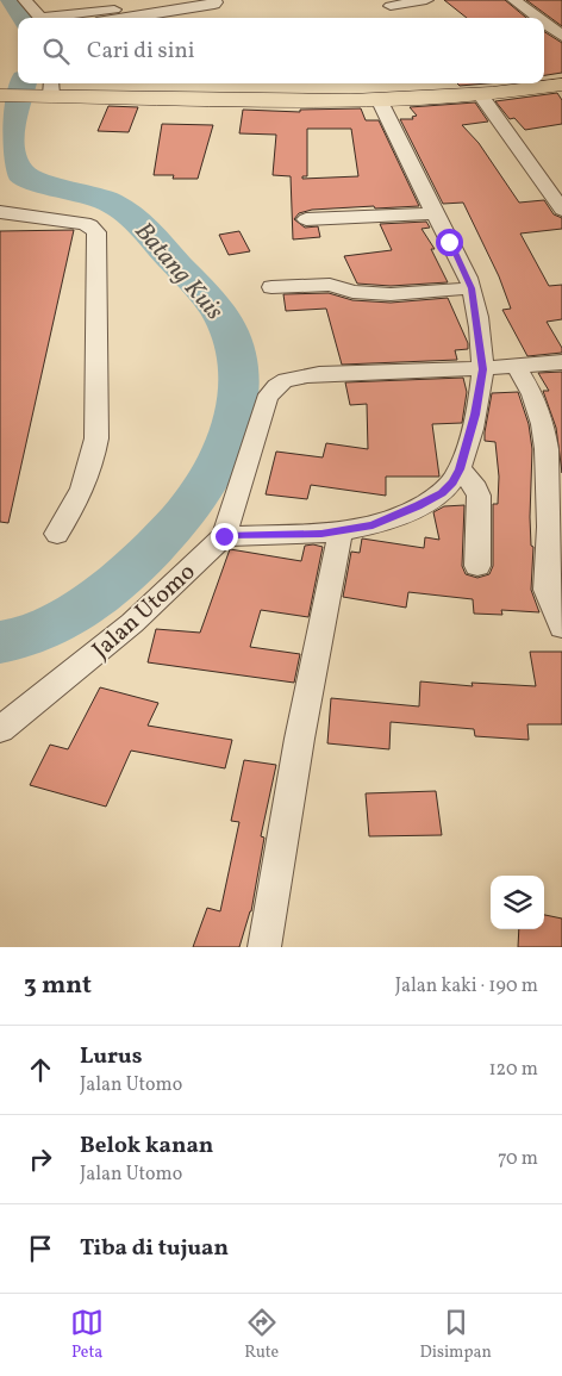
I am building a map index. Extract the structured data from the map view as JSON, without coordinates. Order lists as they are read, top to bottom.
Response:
{
  "streets": {
    "street": ["Jalan Utomo"]
  },
  "water": ["Batang Kuis"],
  "page": {
    "search": "Cari di sini",
    "heading": ["3 mnt", "Jalan kaki · 190 m"],
    "list": [
      ["Lurus", "Jalan Utomo", "120 m"],
      ["Belok kanan", "Jalan Utomo", "70 m"],
      "Tiba di tujuan"
    ],
    "nav": ["Peta", "Rute", "Disimpan"]
  }
}
